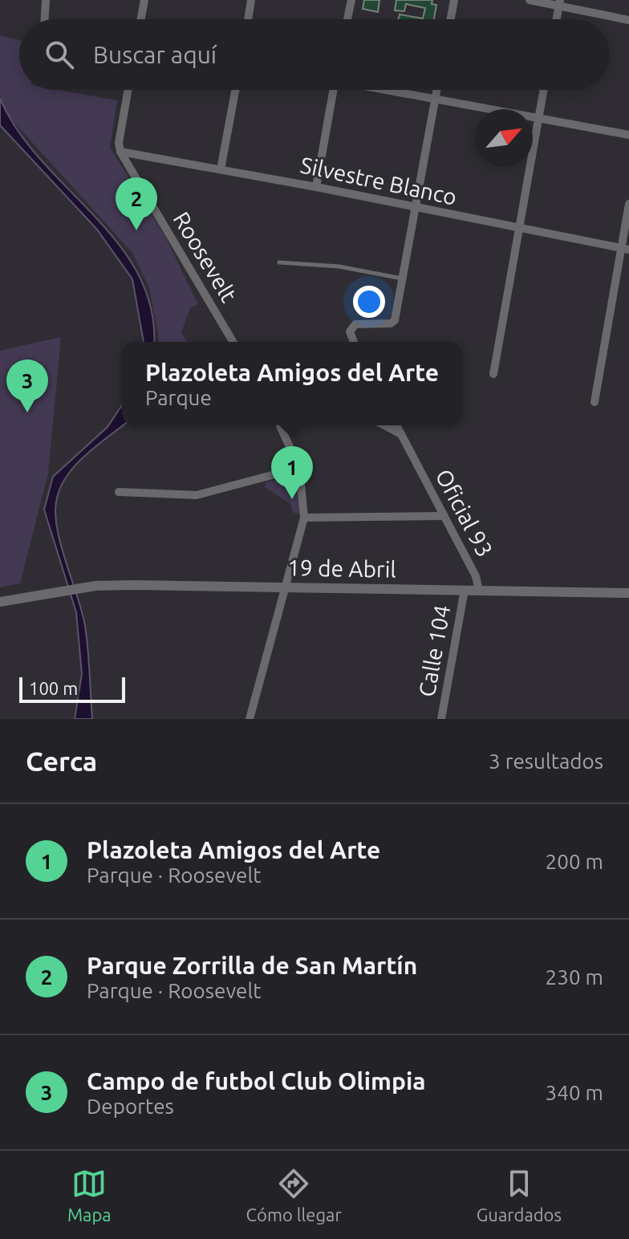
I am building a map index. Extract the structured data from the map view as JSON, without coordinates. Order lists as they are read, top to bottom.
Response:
{
  "streets": {
    "street": [
      "Silvestre Blanco",
      "Roosevelt",
      "Oficial 93",
      "19 de Abril",
      "Calle 104"
    ]
  },
  "crossings": [
    ["Silvestre Blanco", "Roosevelt"],
    ["Oficial 93", "19 de Abril"],
    ["19 de Abril", "Calle 104"]
  ],
  "scale_bar": "100 m",
  "north": "top right",
  "page": {
    "search": "Buscar aquí",
    "pins": ["2", "3", "1"],
    "popup": ["Plazoleta Amigos del Arte", "Parque"],
    "scale": "100 m",
    "heading": ["Cerca", "3 resultados"],
    "list": [
      {
        "mark": "1",
        "name": "Plazoleta Amigos del Arte",
        "note": "Parque · Roosevelt",
        "value": "200 m"
      },
      {
        "mark": "2",
        "name": "Parque Zorrilla de San Martín",
        "note": "Parque · Roosevelt",
        "value": "230 m"
      },
      {
        "mark": "3",
        "name": "Campo de futbol Club Olimpia",
        "note": "Deportes",
        "value": "340 m"
      }
    ],
    "nav": ["Mapa", "Cómo llegar", "Guardados"]
  }
}
